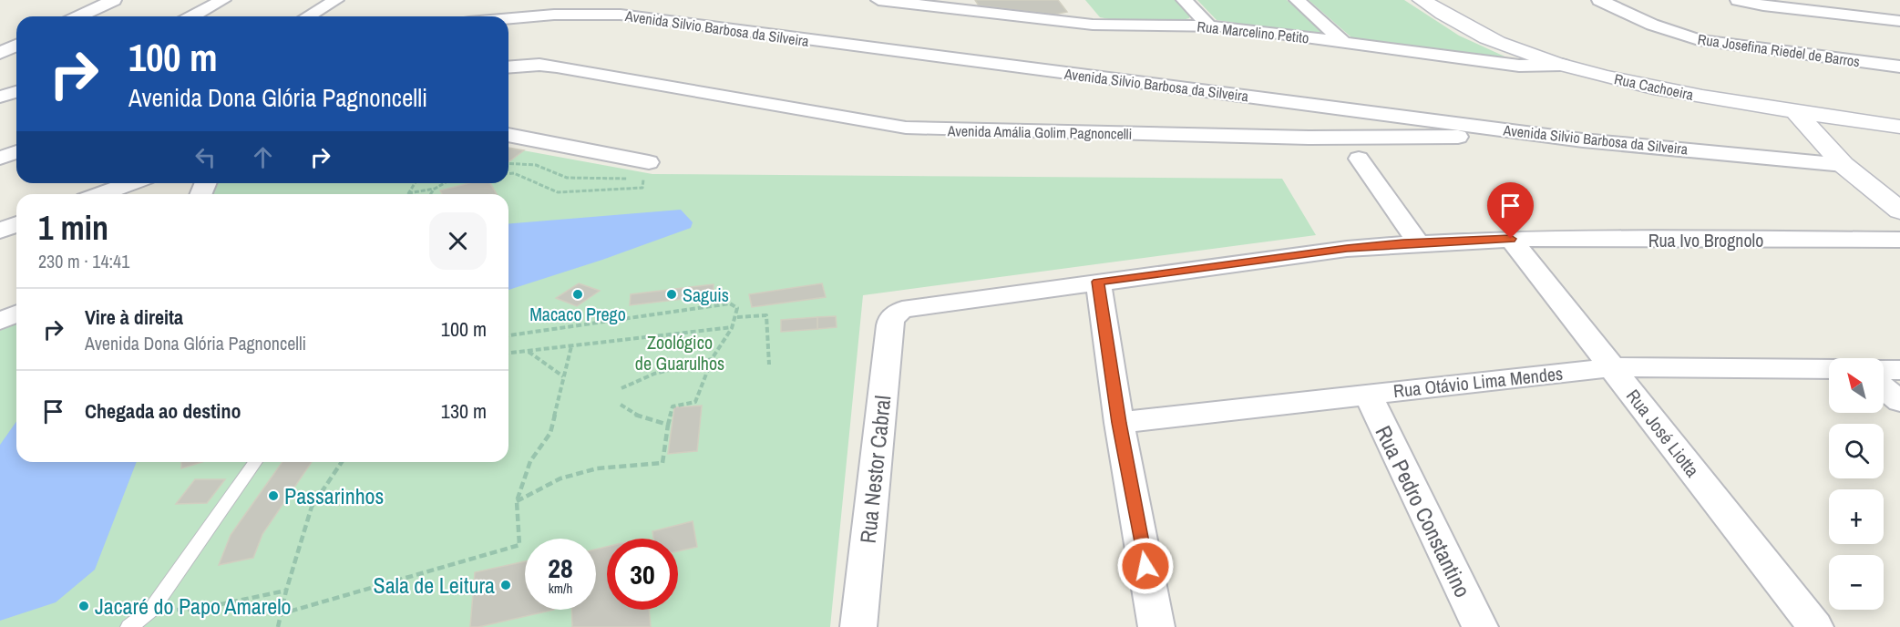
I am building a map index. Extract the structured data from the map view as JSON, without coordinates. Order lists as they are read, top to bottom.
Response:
{
  "streets": {
    "main road": ["Rua Cachoeira"],
    "street": [
      "Avenida Silvio Barbosa da Silveira",
      "Rua Marcelino Petito",
      "Rua Josefina Riedel de Barros",
      "Avenida Amália Golim Pagnoncelli",
      "Rua Ivo Brognolo",
      "Rua Otávio Lima Mendes",
      "Rua José Liotta",
      "Rua Nestor Cabral",
      "Rua Pedro Constantino"
    ]
  },
  "crossings": [
    ["Avenida Silvio Barbosa da Silveira", "Avenida Amália Golim Pagnoncelli"],
    ["Rua Marcelino Petito", "Rua Cachoeira"],
    ["Rua Ivo Brognolo", "Rua José Liotta"],
    ["Rua Ivo Brognolo", "Rua Nestor Cabral"],
    ["Rua Otávio Lima Mendes", "Rua José Liotta"],
    ["Rua Otávio Lima Mendes", "Rua Pedro Constantino"]
  ],
  "parks": ["Zoológico de Guarulhos"],
  "places": [
    "Macaco Prego",
    "Saguis",
    "Passarinhos",
    "Sala de Leitura",
    "Jacaré do Papo Amarelo"
  ],
  "north": "top left",
  "page": {
    "turn": ["100 m", "Avenida Dona Glória Pagnoncelli"],
    "heading": ["1 min", "230 m · 14:41"],
    "list": [
      {
        "name": "Vire à direita",
        "note": "Avenida Dona Glória Pagnoncelli",
        "value": "100 m"
      },
      {
        "name": "Chegada ao destino",
        "value": "130 m"
      }
    ],
    "map_buttons": ["+", "−"],
    "speed": "28 km/h",
    "limit": "30"
  }
}
